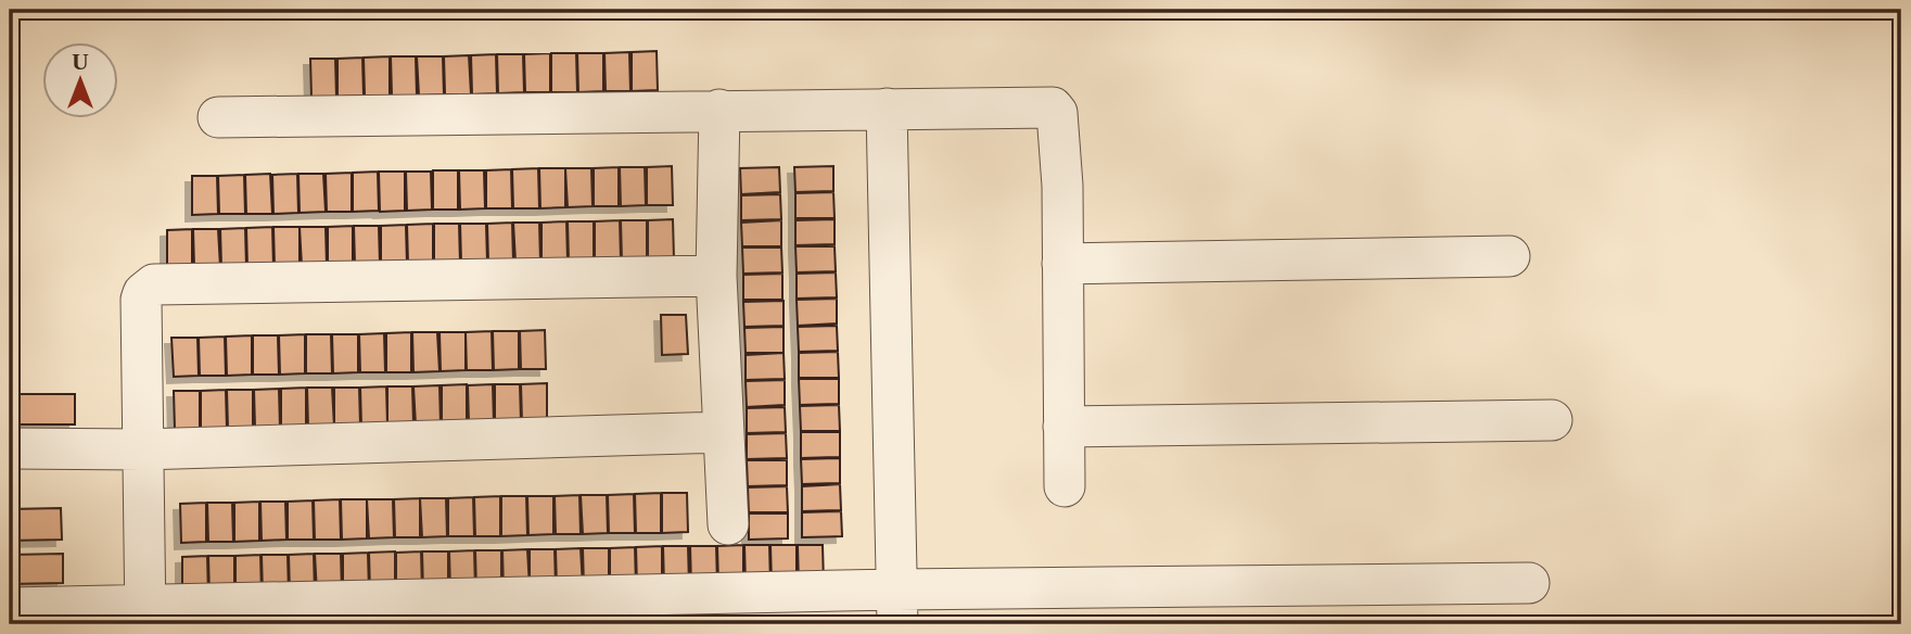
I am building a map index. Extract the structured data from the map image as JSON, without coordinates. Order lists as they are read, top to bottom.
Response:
{
  "north": "top"
}
